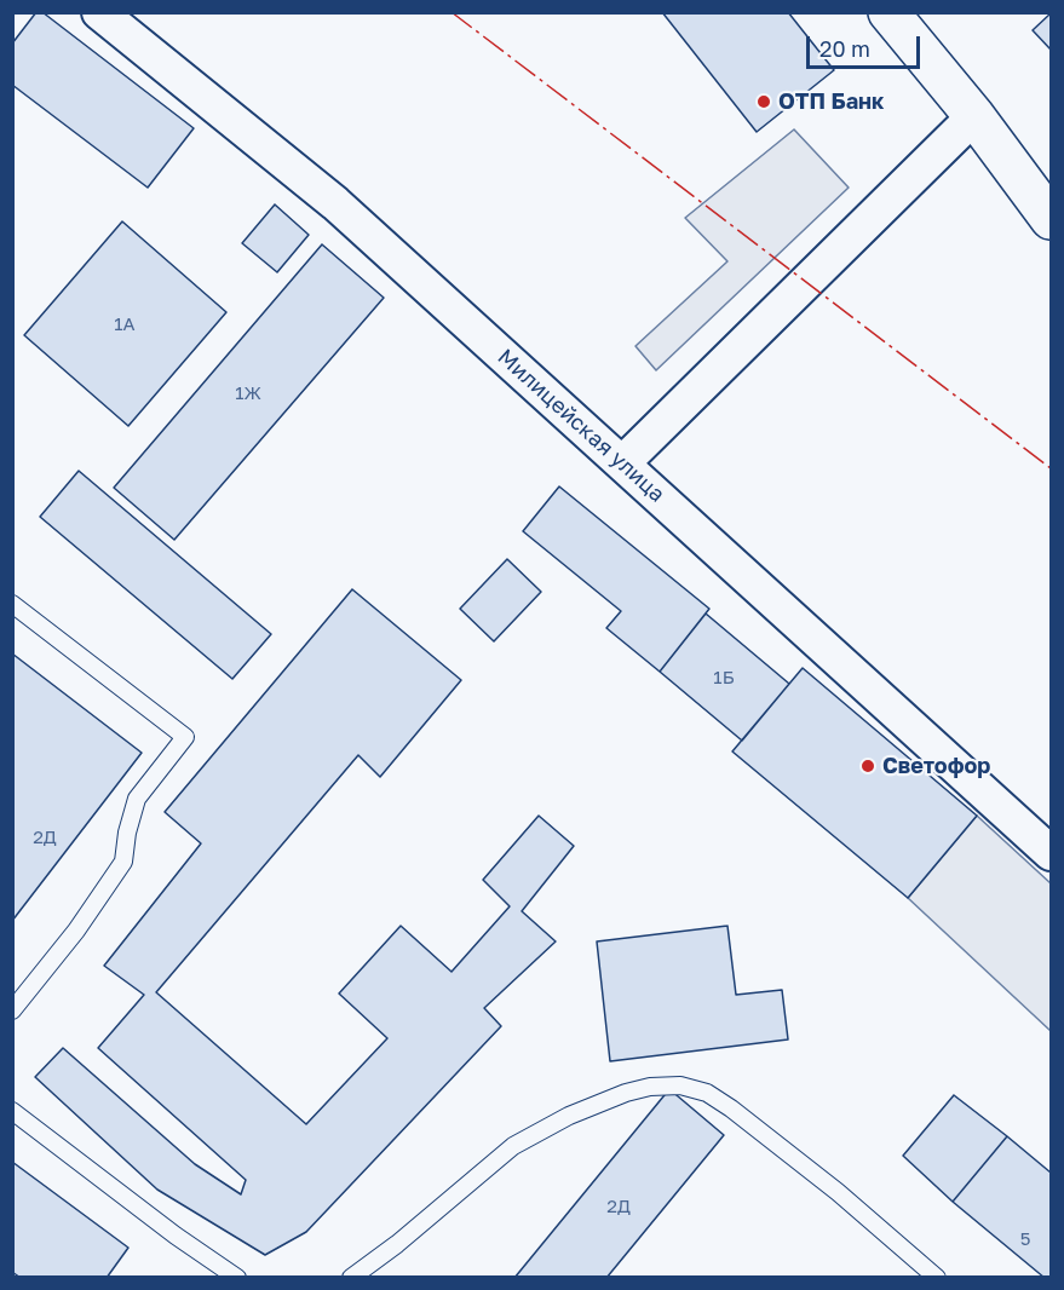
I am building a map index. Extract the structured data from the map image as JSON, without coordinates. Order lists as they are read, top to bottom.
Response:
{
  "streets": {
    "street": ["Милицейская улица"]
  },
  "places": ["ОТП Банк", "Светофор"],
  "house_numbers": [
    "1А",
    "1Ж",
    "1Б",
    "2Д",
    "2Д",
    "5"
  ],
  "scale_bar": "20 m"
}
